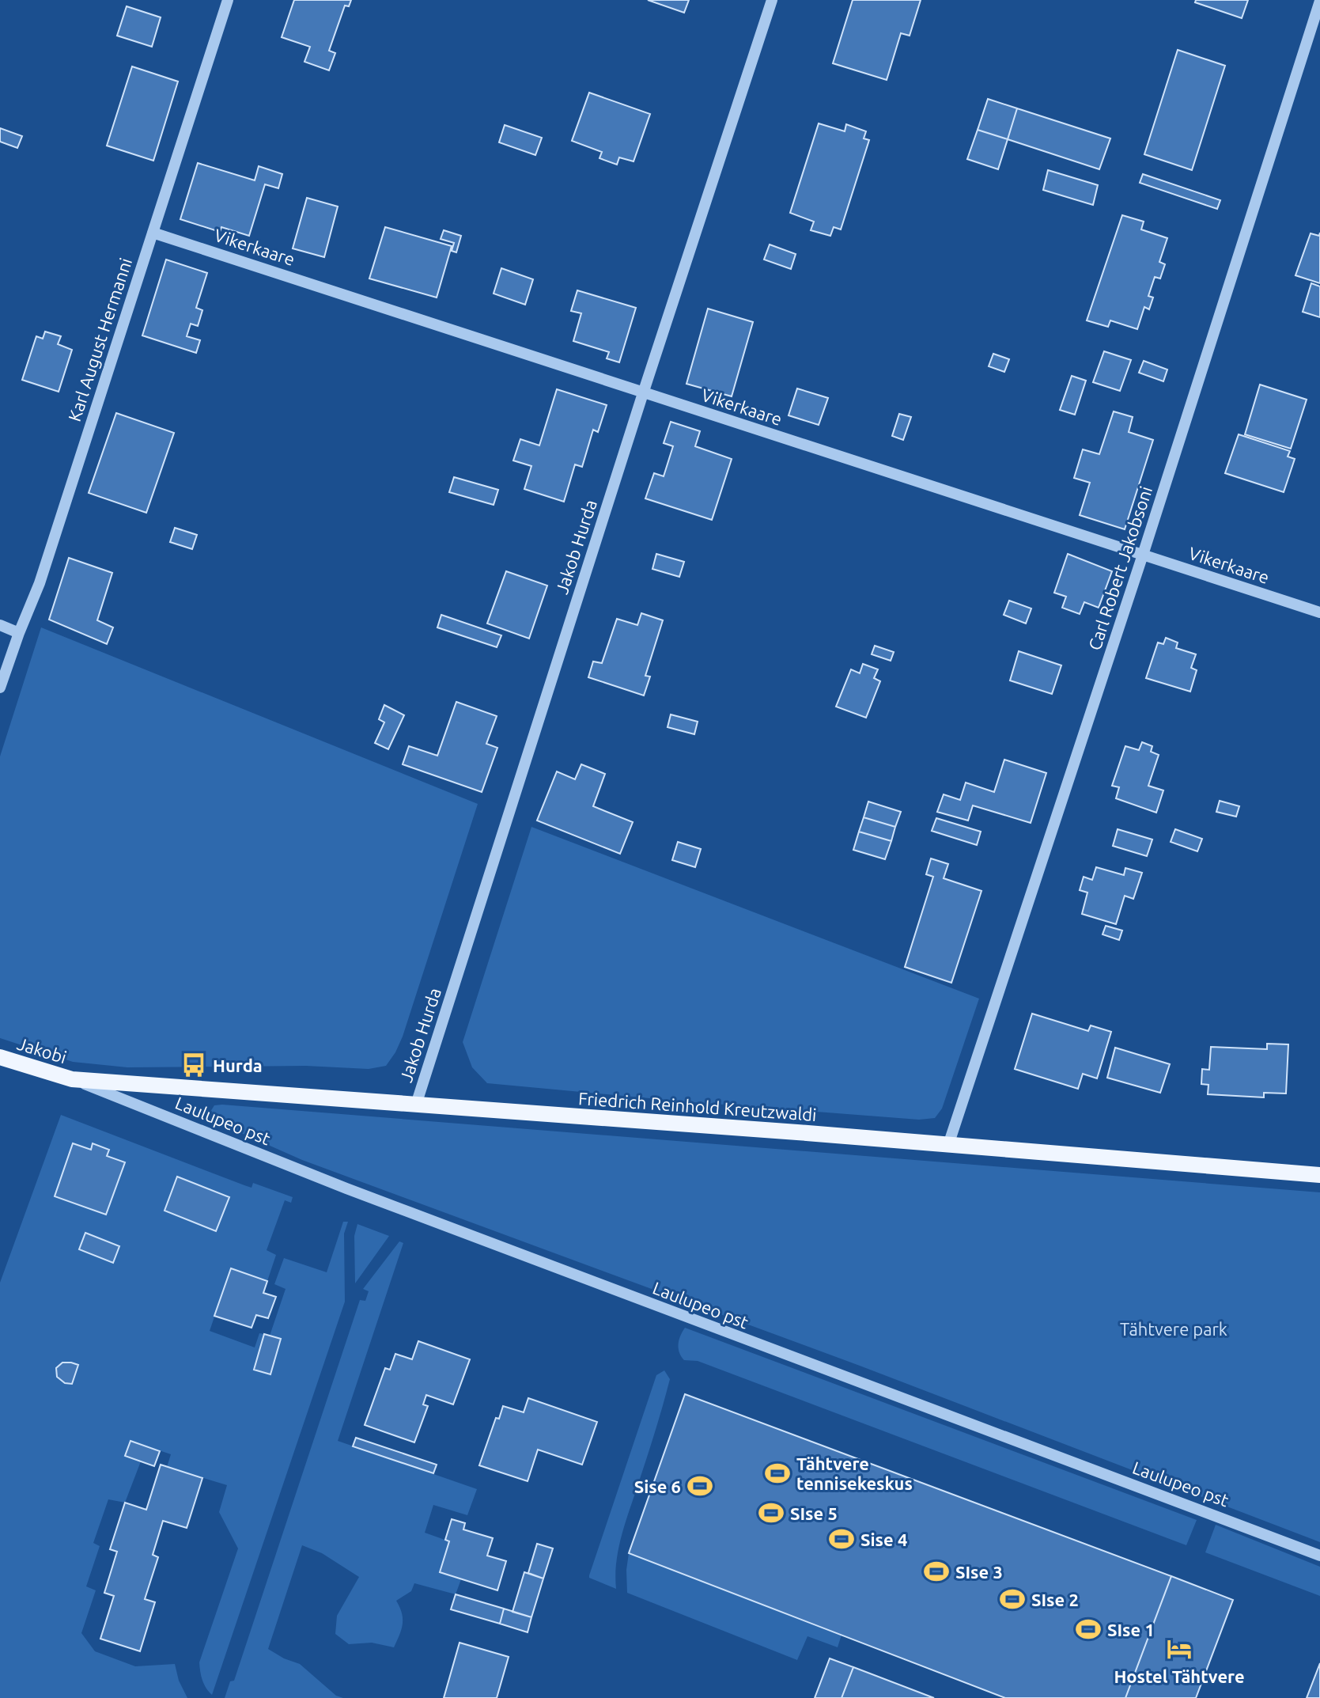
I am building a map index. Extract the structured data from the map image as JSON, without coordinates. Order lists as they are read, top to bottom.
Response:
{
  "streets": {
    "main road": ["Jakobi", "Friedrich Reinhold Kreutzwaldi"],
    "street": [
      "Vikerkaare",
      "Karl August Hermanni",
      "Jakob Hurda",
      "Carl Robert Jakobsoni",
      "Laulupeo pst"
    ]
  },
  "crossings": [
    ["Vikerkaare", "Karl August Hermanni"],
    ["Vikerkaare", "Jakob Hurda"],
    ["Vikerkaare", "Carl Robert Jakobsoni"],
    ["Jakob Hurda", "Friedrich Reinhold Kreutzwaldi"],
    ["Carl Robert Jakobsoni", "Friedrich Reinhold Kreutzwaldi"],
    ["Jakobi", "Friedrich Reinhold Kreutzwaldi"],
    ["Jakobi", "Laulupeo pst"],
    ["Friedrich Reinhold Kreutzwaldi", "Laulupeo pst"]
  ],
  "parks": ["Tähtvere park"],
  "places": {
    "bus stop": ["Hurda"],
    "sports": [
      "Tähtvere tennisekeskus",
      "Sise 6",
      "SIse 5",
      "Sise 4",
      "SIse 3",
      "SIse 2",
      "SIse 1"
    ],
    "hotel": ["Hostel Tähtvere"]
  }
}
